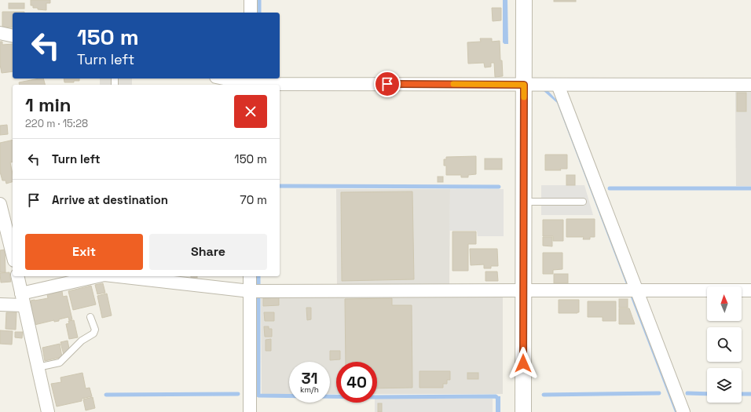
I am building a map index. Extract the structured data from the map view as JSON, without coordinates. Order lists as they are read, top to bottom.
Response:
{
  "north": "top",
  "page": {
    "turn": ["150 m", "Turn left"],
    "heading": ["1 min", "220 m · 15:28"],
    "list": [
      {
        "name": "Turn left",
        "value": "150 m"
      },
      {
        "name": "Arrive at destination",
        "value": "70 m"
      }
    ],
    "buttons": ["Exit", "Share"],
    "speed": "31 km/h",
    "limit": "40"
  }
}
